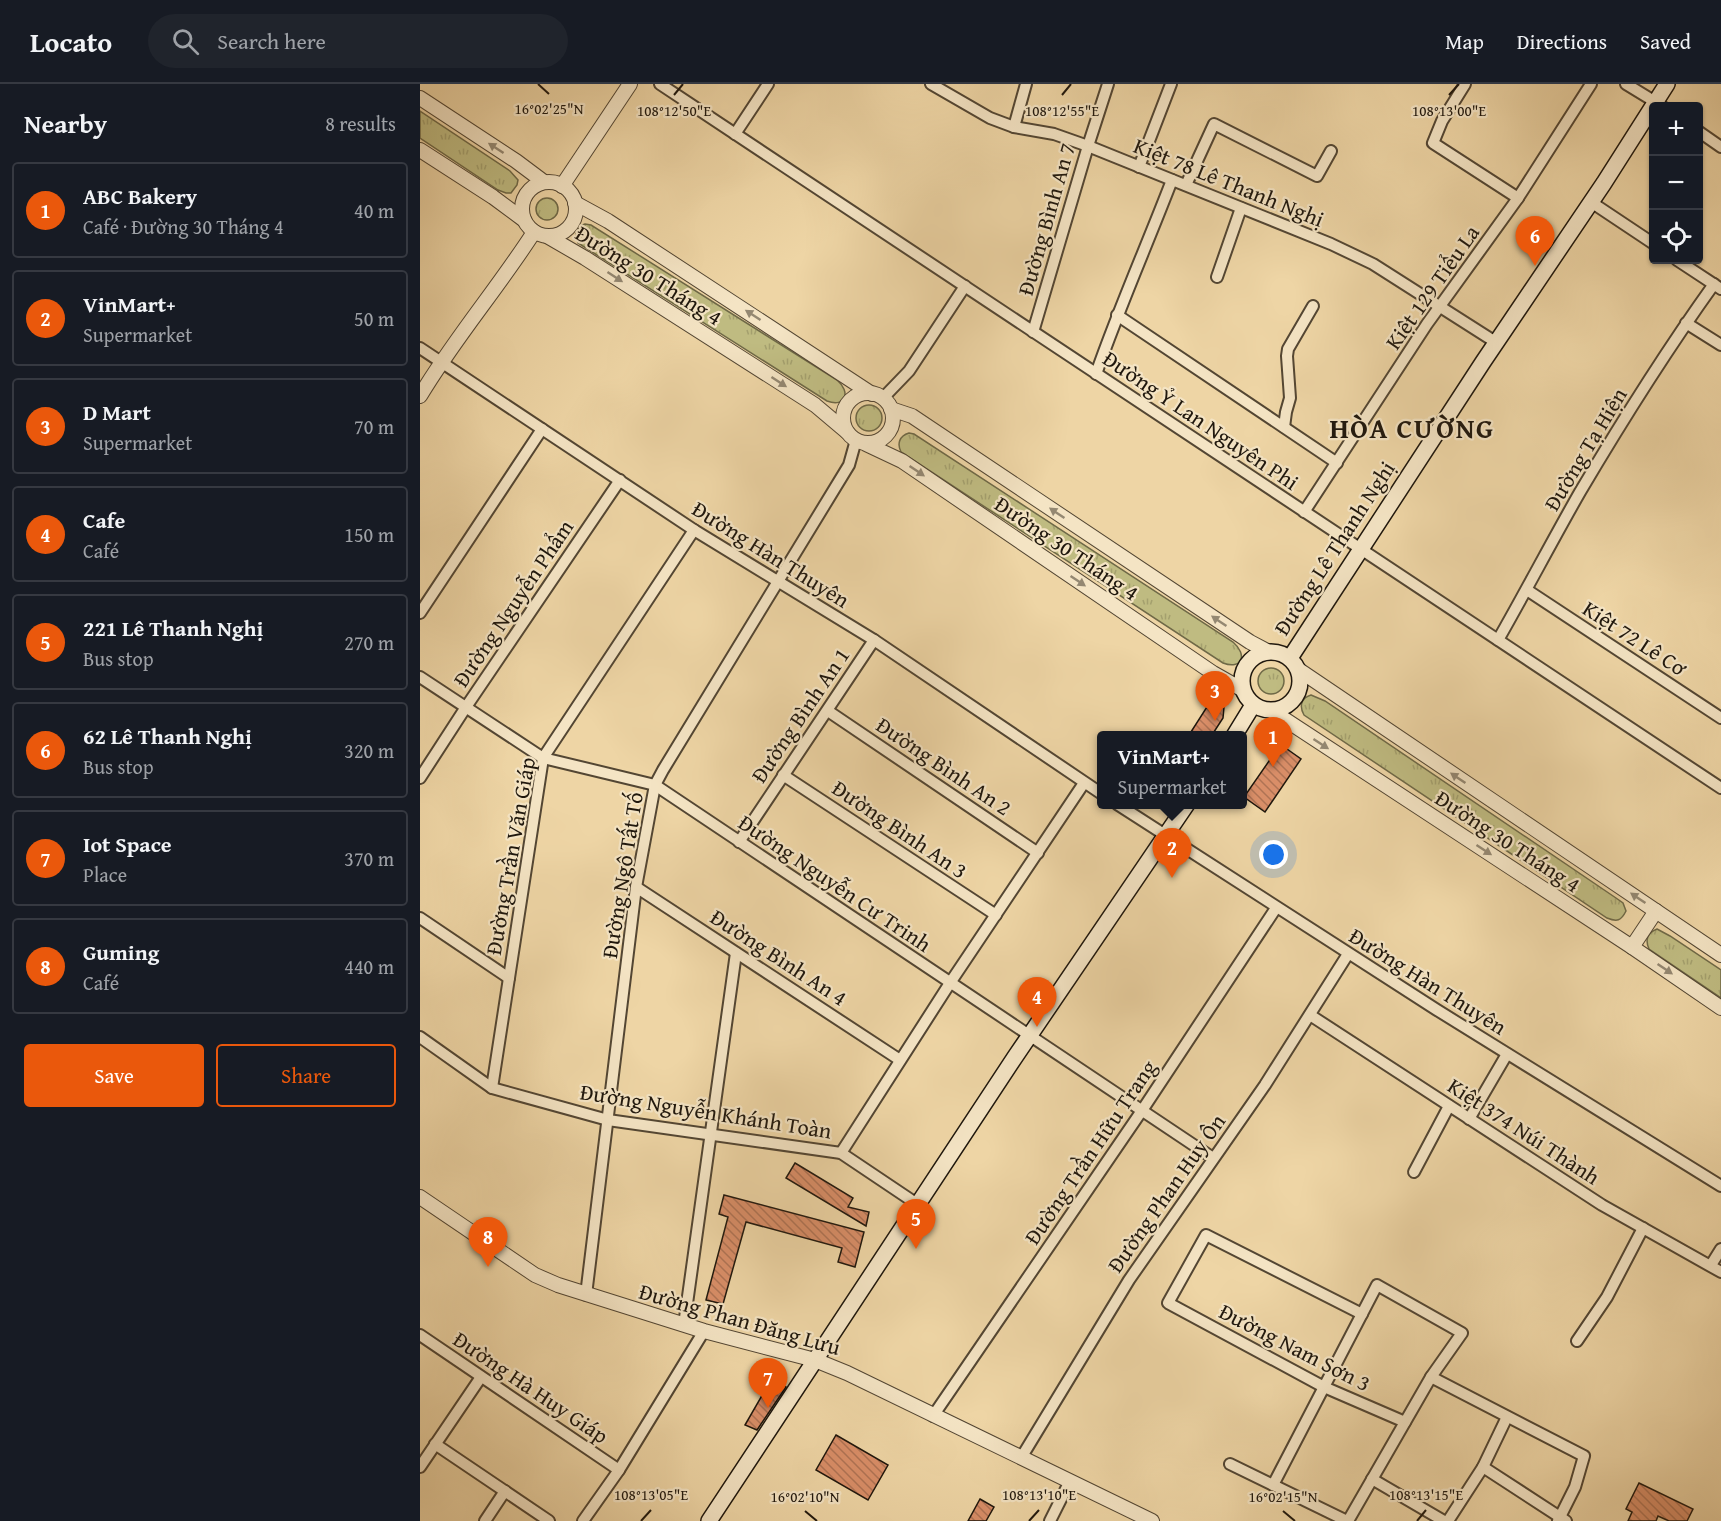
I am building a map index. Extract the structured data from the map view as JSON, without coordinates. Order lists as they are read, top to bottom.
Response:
{
  "streets": {
    "main road": ["Đường Lê Thanh Nghị"],
    "street": [
      "Kiệt 78 Lê Thanh Nghị",
      "Đường Bình An 7",
      "Đường 30 Tháng 4",
      "Kiệt 129 Tiểu La",
      "Đường Ỷ Lan Nguyên Phi",
      "Đường Tạ Hiện",
      "Đường Hàn Thuyên",
      "Đường Nguyễn Phẩm",
      "Kiệt 72 Lê Cơ",
      "Đường Bình An 1",
      "Đường Bình An 2",
      "Đường Bình An 3",
      "Đường Trần Văn Giáp",
      "Đường Ngô Tất Tố",
      "Đường Nguyễn Cư Trinh",
      "Đường Bình An 4",
      "Đường Nguyễn Khánh Toàn",
      "Kiệt 374 Núi Thành",
      "Đường Trần Hữu Trang",
      "Đường Phan Huy Ôn",
      "Đường Phan Đăng Lưu",
      "Đường Nam Sơn 3",
      "Đường Hà Huy Giáp"
    ]
  },
  "crossings": [
    ["Kiệt 78 Lê Thanh Nghị", "Đường Bình An 7"],
    ["Kiệt 78 Lê Thanh Nghị", "Kiệt 129 Tiểu La"],
    ["Đường Bình An 7", "Đường Ỷ Lan Nguyên Phi"],
    ["Đường 30 Tháng 4", "Đường Lê Thanh Nghị"],
    ["Đường 30 Tháng 4", "Đường Ngô Tất Tố"],
    ["Kiệt 129 Tiểu La", "Đường Ỷ Lan Nguyên Phi"],
    ["Đường Ỷ Lan Nguyên Phi", "Đường Tạ Hiện"],
    ["Đường Ỷ Lan Nguyên Phi", "Đường Lê Thanh Nghị"],
    ["Đường Tạ Hiện", "Kiệt 72 Lê Cơ"],
    ["Đường Hàn Thuyên", "Đường Nguyễn Phẩm"],
    ["Đường Hàn Thuyên", "Đường Bình An 1"],
    ["Đường Hàn Thuyên", "Đường Trần Văn Giáp"],
    ["Đường Hàn Thuyên", "Đường Ngô Tất Tố"],
    ["Đường Hàn Thuyên", "Đường Trần Hữu Trang"],
    ["Đường Hàn Thuyên", "Đường Phan Huy Ôn"],
    ["Đường Nguyễn Phẩm", "Đường Nguyễn Cư Trinh"],
    ["Đường Bình An 1", "Đường Bình An 2"],
    ["Đường Bình An 1", "Đường Bình An 3"],
    ["Đường Bình An 1", "Đường Nguyễn Cư Trinh"],
    ["Đường Trần Văn Giáp", "Đường Nguyễn Cư Trinh"],
    ["Đường Trần Văn Giáp", "Đường Nguyễn Khánh Toàn"],
    ["Đường Ngô Tất Tố", "Đường Nguyễn Cư Trinh"],
    ["Đường Ngô Tất Tố", "Đường Bình An 4"],
    ["Đường Ngô Tất Tố", "Đường Nguyễn Khánh Toàn"],
    ["Đường Ngô Tất Tố", "Đường Phan Đăng Lưu"],
    ["Đường Nguyễn Cư Trinh", "Đường Trần Hữu Trang"],
    ["Đường Nguyễn Cư Trinh", "Đường Phan Huy Ôn"],
    ["Kiệt 374 Núi Thành", "Đường Phan Huy Ôn"],
    ["Đường Trần Hữu Trang", "Đường Phan Đăng Lưu"],
    ["Đường Phan Huy Ôn", "Đường Phan Đăng Lưu"]
  ],
  "districts": ["HÒA CƯỜNG"],
  "page": {
    "header": "Locato",
    "search": "Search here",
    "nav": ["Map", "Directions", "Saved"],
    "heading": ["Nearby", "8 results"],
    "map_buttons": ["+", "−"],
    "list": [
      {
        "mark": "1",
        "name": "ABC Bakery",
        "note": "Café · Đường 30 Tháng 4",
        "value": "40 m"
      },
      {
        "mark": "2",
        "name": "VinMart+",
        "note": "Supermarket",
        "value": "50 m"
      },
      {
        "mark": "3",
        "name": "D Mart",
        "note": "Supermarket",
        "value": "70 m"
      },
      {
        "mark": "4",
        "name": "Cafe",
        "note": "Café",
        "value": "150 m"
      },
      {
        "mark": "5",
        "name": "221 Lê Thanh Nghị",
        "note": "Bus stop",
        "value": "270 m"
      },
      {
        "mark": "6",
        "name": "62 Lê Thanh Nghị",
        "note": "Bus stop",
        "value": "320 m"
      },
      {
        "mark": "7",
        "name": "Iot Space",
        "note": "Place",
        "value": "370 m"
      },
      {
        "mark": "8",
        "name": "Guming",
        "note": "Café",
        "value": "440 m"
      }
    ],
    "pins": [
      "6",
      "3",
      "1",
      "2",
      "4",
      "5",
      "8",
      "7"
    ],
    "popup": ["VinMart+", "Supermarket"],
    "buttons": ["Save", "Share"]
  },
  "coordinates": [
    "16°02'25\"N",
    "108°12'50\"E",
    "108°12'55\"E",
    "108°13'00\"E",
    "108°13'05\"E",
    "108°13'10\"E",
    "108°13'15\"E",
    "16°02'10\"N",
    "16°02'15\"N"
  ]
}
